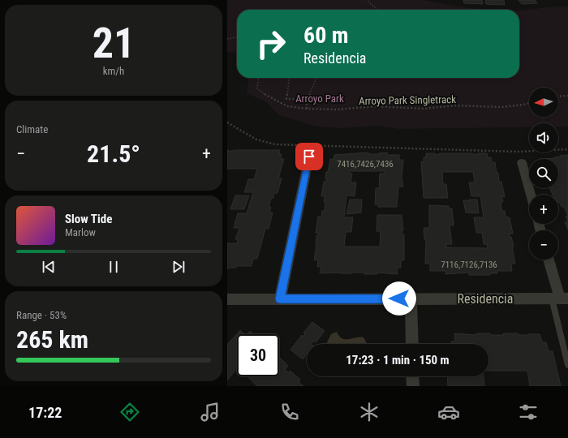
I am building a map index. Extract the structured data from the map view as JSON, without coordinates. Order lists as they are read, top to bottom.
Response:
{
  "streets": {
    "street": ["Residencia"],
    "path": ["Arroyo Park Singletrack"]
  },
  "parks": ["Arroyo Park"],
  "house_numbers": ["7416,7426,7436", "7116,7126,7136"],
  "north": "left",
  "page": {
    "tile": [
      ["21", "km/h"],
      "Climate",
      ["Range · 53%", "265 km"]
    ],
    "turn": ["60 m", "Residencia"],
    "map_buttons": ["+", "−"],
    "heat": ["−", "21.5°", "+"],
    "song": ["Slow Tide", "Marlow"],
    "limit": "30",
    "trip": "17:23 · 1 min · 150 m",
    "tabs": "17:22"
  }
}
